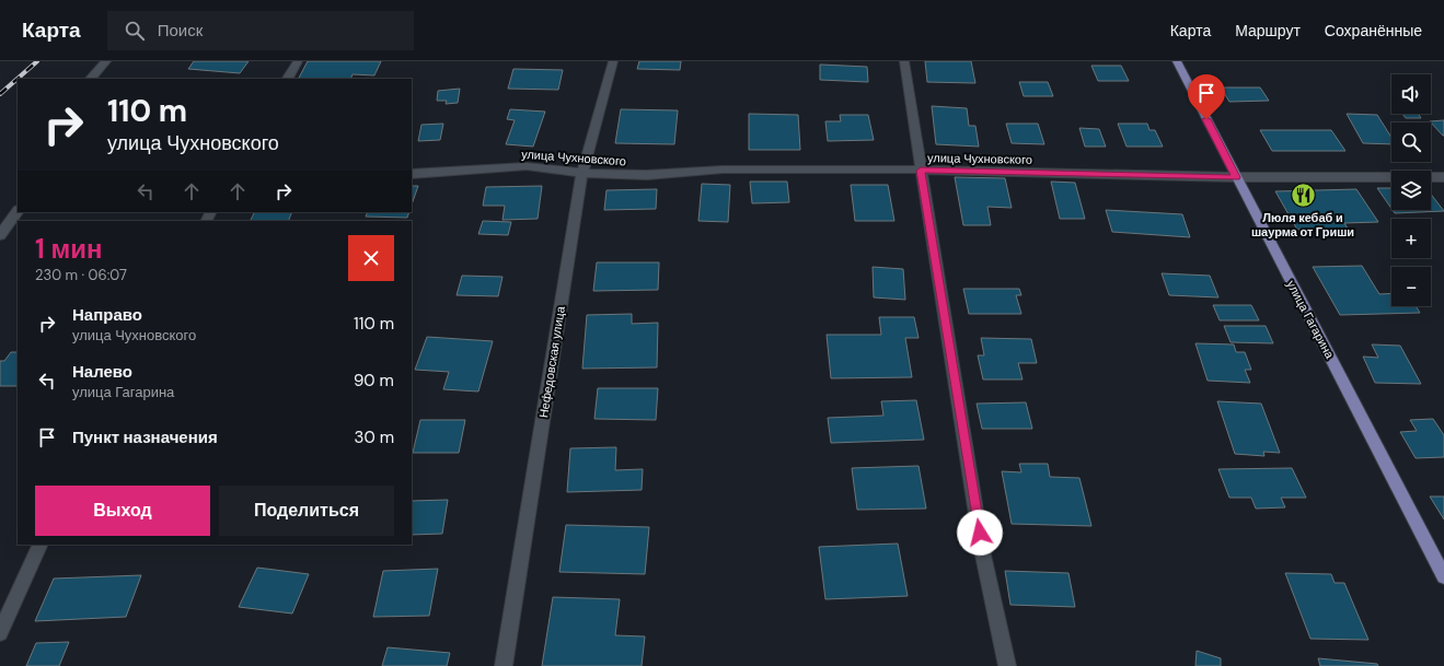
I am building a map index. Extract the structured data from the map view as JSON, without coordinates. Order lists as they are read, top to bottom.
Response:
{
  "streets": {
    "main road": ["улица Гагарина"],
    "street": ["улица Чухновского", "Нефедовская улица"]
  },
  "crossings": [
    ["улица Чухновского", "улица Гагарина"],
    ["улица Чухновского", "Нефедовская улица"]
  ],
  "places": {
    "restaurant": ["Люля кебаб и шаурма от Гриши"]
  },
  "page": {
    "header": "Карта",
    "search": "Поиск",
    "nav": ["Карта", "Маршрут", "Сохранённые"],
    "map_buttons": ["+", "−"],
    "turn": ["110 m", "улица Чухновского"],
    "heading": ["1 мин", "230 m · 06:07"],
    "list": [
      {
        "name": "Направо",
        "note": "улица Чухновского",
        "value": "110 m"
      },
      {
        "name": "Налево",
        "note": "улица Гагарина",
        "value": "90 m"
      },
      {
        "name": "Пункт назначения",
        "value": "30 m"
      }
    ],
    "buttons": ["Выход", "Поделиться"]
  }
}
